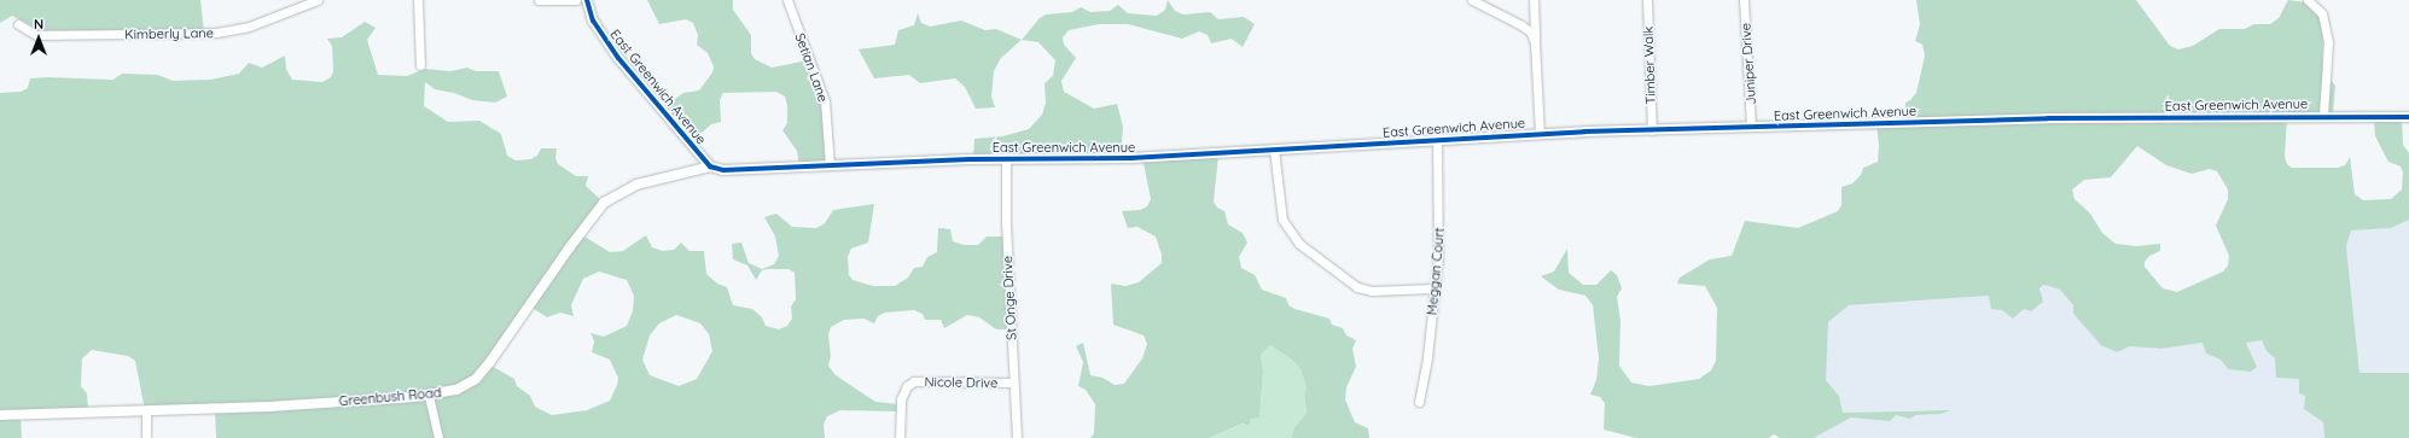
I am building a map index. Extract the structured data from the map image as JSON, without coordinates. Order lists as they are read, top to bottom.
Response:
{
  "streets": {
    "street": [
      "Kimberly Lane",
      "Juniper Drive",
      "Timber Walk",
      "Setian Lane",
      "East Greenwich Avenue",
      "Meggan Court",
      "St Onge Drive",
      "Nicole Drive",
      "Greenbush Road"
    ]
  },
  "crossings": [
    ["Juniper Drive", "East Greenwich Avenue"],
    ["Timber Walk", "East Greenwich Avenue"],
    ["Setian Lane", "East Greenwich Avenue"],
    ["East Greenwich Avenue", "Meggan Court"],
    ["East Greenwich Avenue", "St Onge Drive"],
    ["East Greenwich Avenue", "Greenbush Road"],
    ["St Onge Drive", "Nicole Drive"]
  ],
  "north": "top"
}
